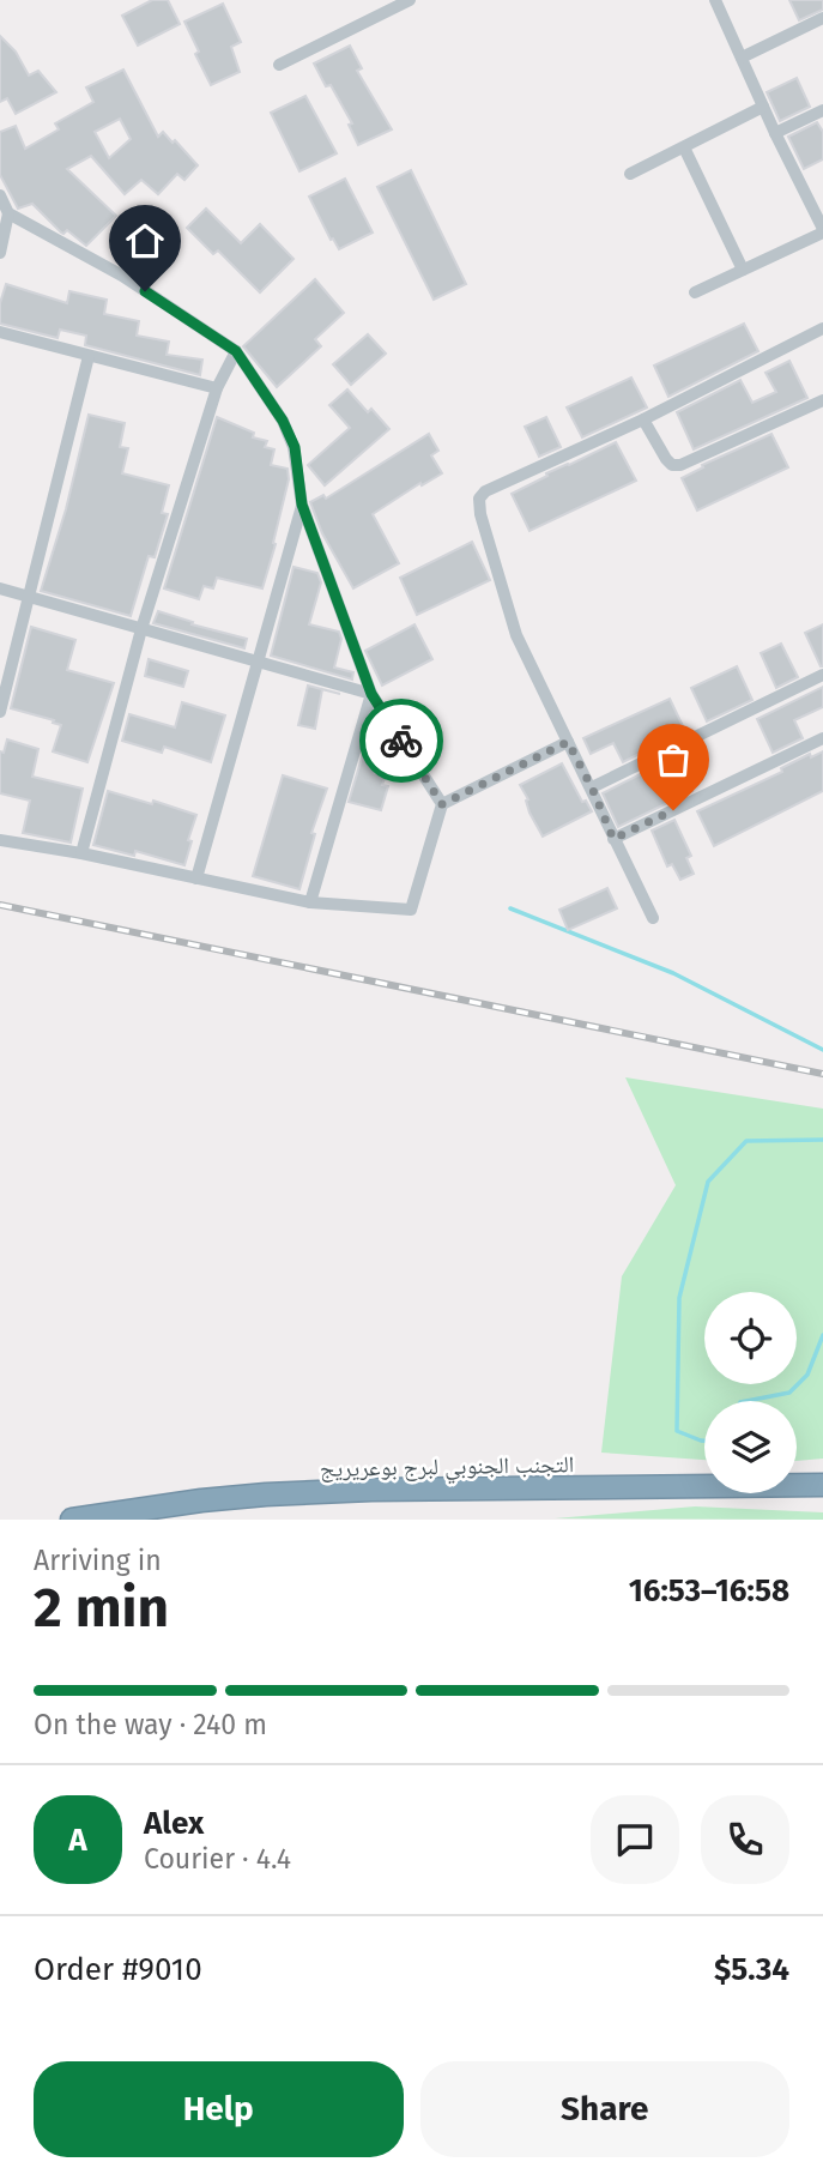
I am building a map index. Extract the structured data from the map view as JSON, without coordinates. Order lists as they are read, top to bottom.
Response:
{
  "streets": {
    "highway": ["التجنب الجنوبي لبرج بوعريريج"]
  },
  "page": {
    "heading": ["2 min", "Arriving in", "16:53–16:58"],
    "panel": [
      "Alex",
      "Courier · 4.4",
      "Order #9010",
      "$5.34"
    ],
    "bar": "On the way · 240 m",
    "round": "A",
    "buttons": ["Help", "Share"]
  }
}
